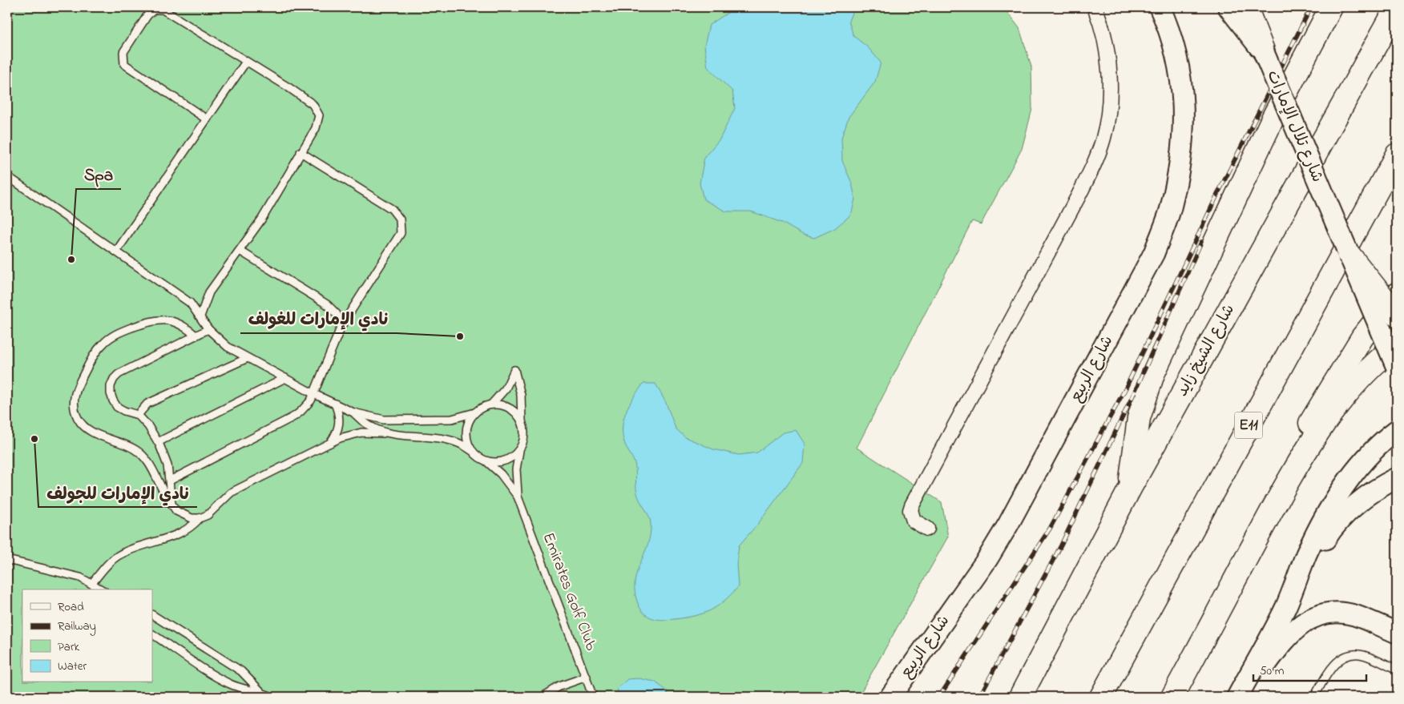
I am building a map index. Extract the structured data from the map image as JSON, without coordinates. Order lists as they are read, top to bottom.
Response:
{
  "streets": {
    "highway": ["شارع الشيخ زايد", "E11"],
    "main road": ["شارع تلال الإمارات", "شارع الربيع"],
    "lane": ["Emirates Golf Club"]
  },
  "places": ["Spa", "نادي الإمارات للغولف", "نادي الإمارات للجولف"],
  "legend": [
    "Road",
    "Railway",
    "Park",
    "Water"
  ],
  "scale_bar": "50 m"
}
